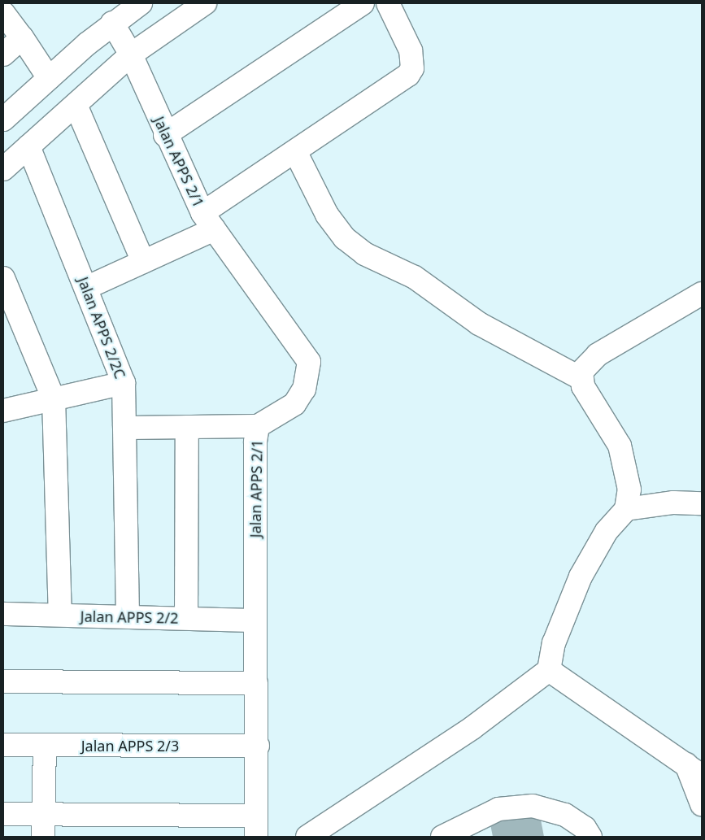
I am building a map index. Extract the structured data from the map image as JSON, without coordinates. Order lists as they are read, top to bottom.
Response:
{
  "streets": {
    "street": [
      "Jalan APPS 2/1",
      "Jalan APPS 2/2C",
      "Jalan APPS 2/2",
      "Jalan APPS 2/3"
    ]
  },
  "crossings": [
    ["Jalan APPS 2/1", "Jalan APPS 2/2"],
    ["Jalan APPS 2/1", "Jalan APPS 2/3"],
    ["Jalan APPS 2/2C", "Jalan APPS 2/2"]
  ]
}
